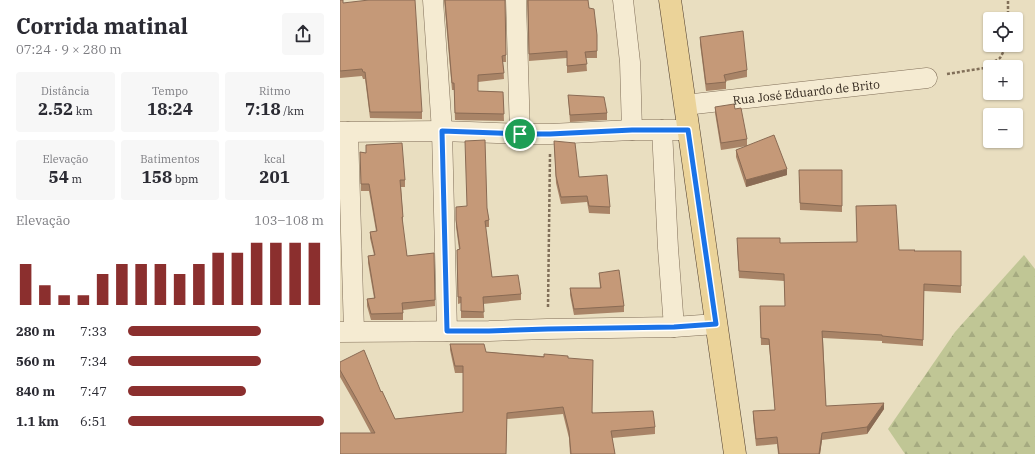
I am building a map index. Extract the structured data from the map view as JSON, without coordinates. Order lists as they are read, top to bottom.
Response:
{
  "streets": {
    "street": ["Rua José Eduardo de Brito"]
  },
  "page": {
    "heading": ["Corrida matinal", "07:24 · 9 × 280 m"],
    "map_buttons": ["+", "−"],
    "stats": [
      ["Distância", "2.52 km"],
      ["Tempo", "18:24"],
      ["Ritmo", "7:18 /km"],
      ["Elevação", "54 m"],
      ["Batimentos", "158 bpm"],
      ["kcal", "201"]
    ],
    "chart": ["Elevação", "103–108 m"],
    "list": [
      {
        "name": "280 m",
        "note": "7:33"
      },
      {
        "name": "560 m",
        "note": "7:34"
      },
      {
        "name": "840 m",
        "note": "7:47"
      },
      {
        "name": "1.1 km",
        "note": "6:51"
      }
    ]
  }
}
